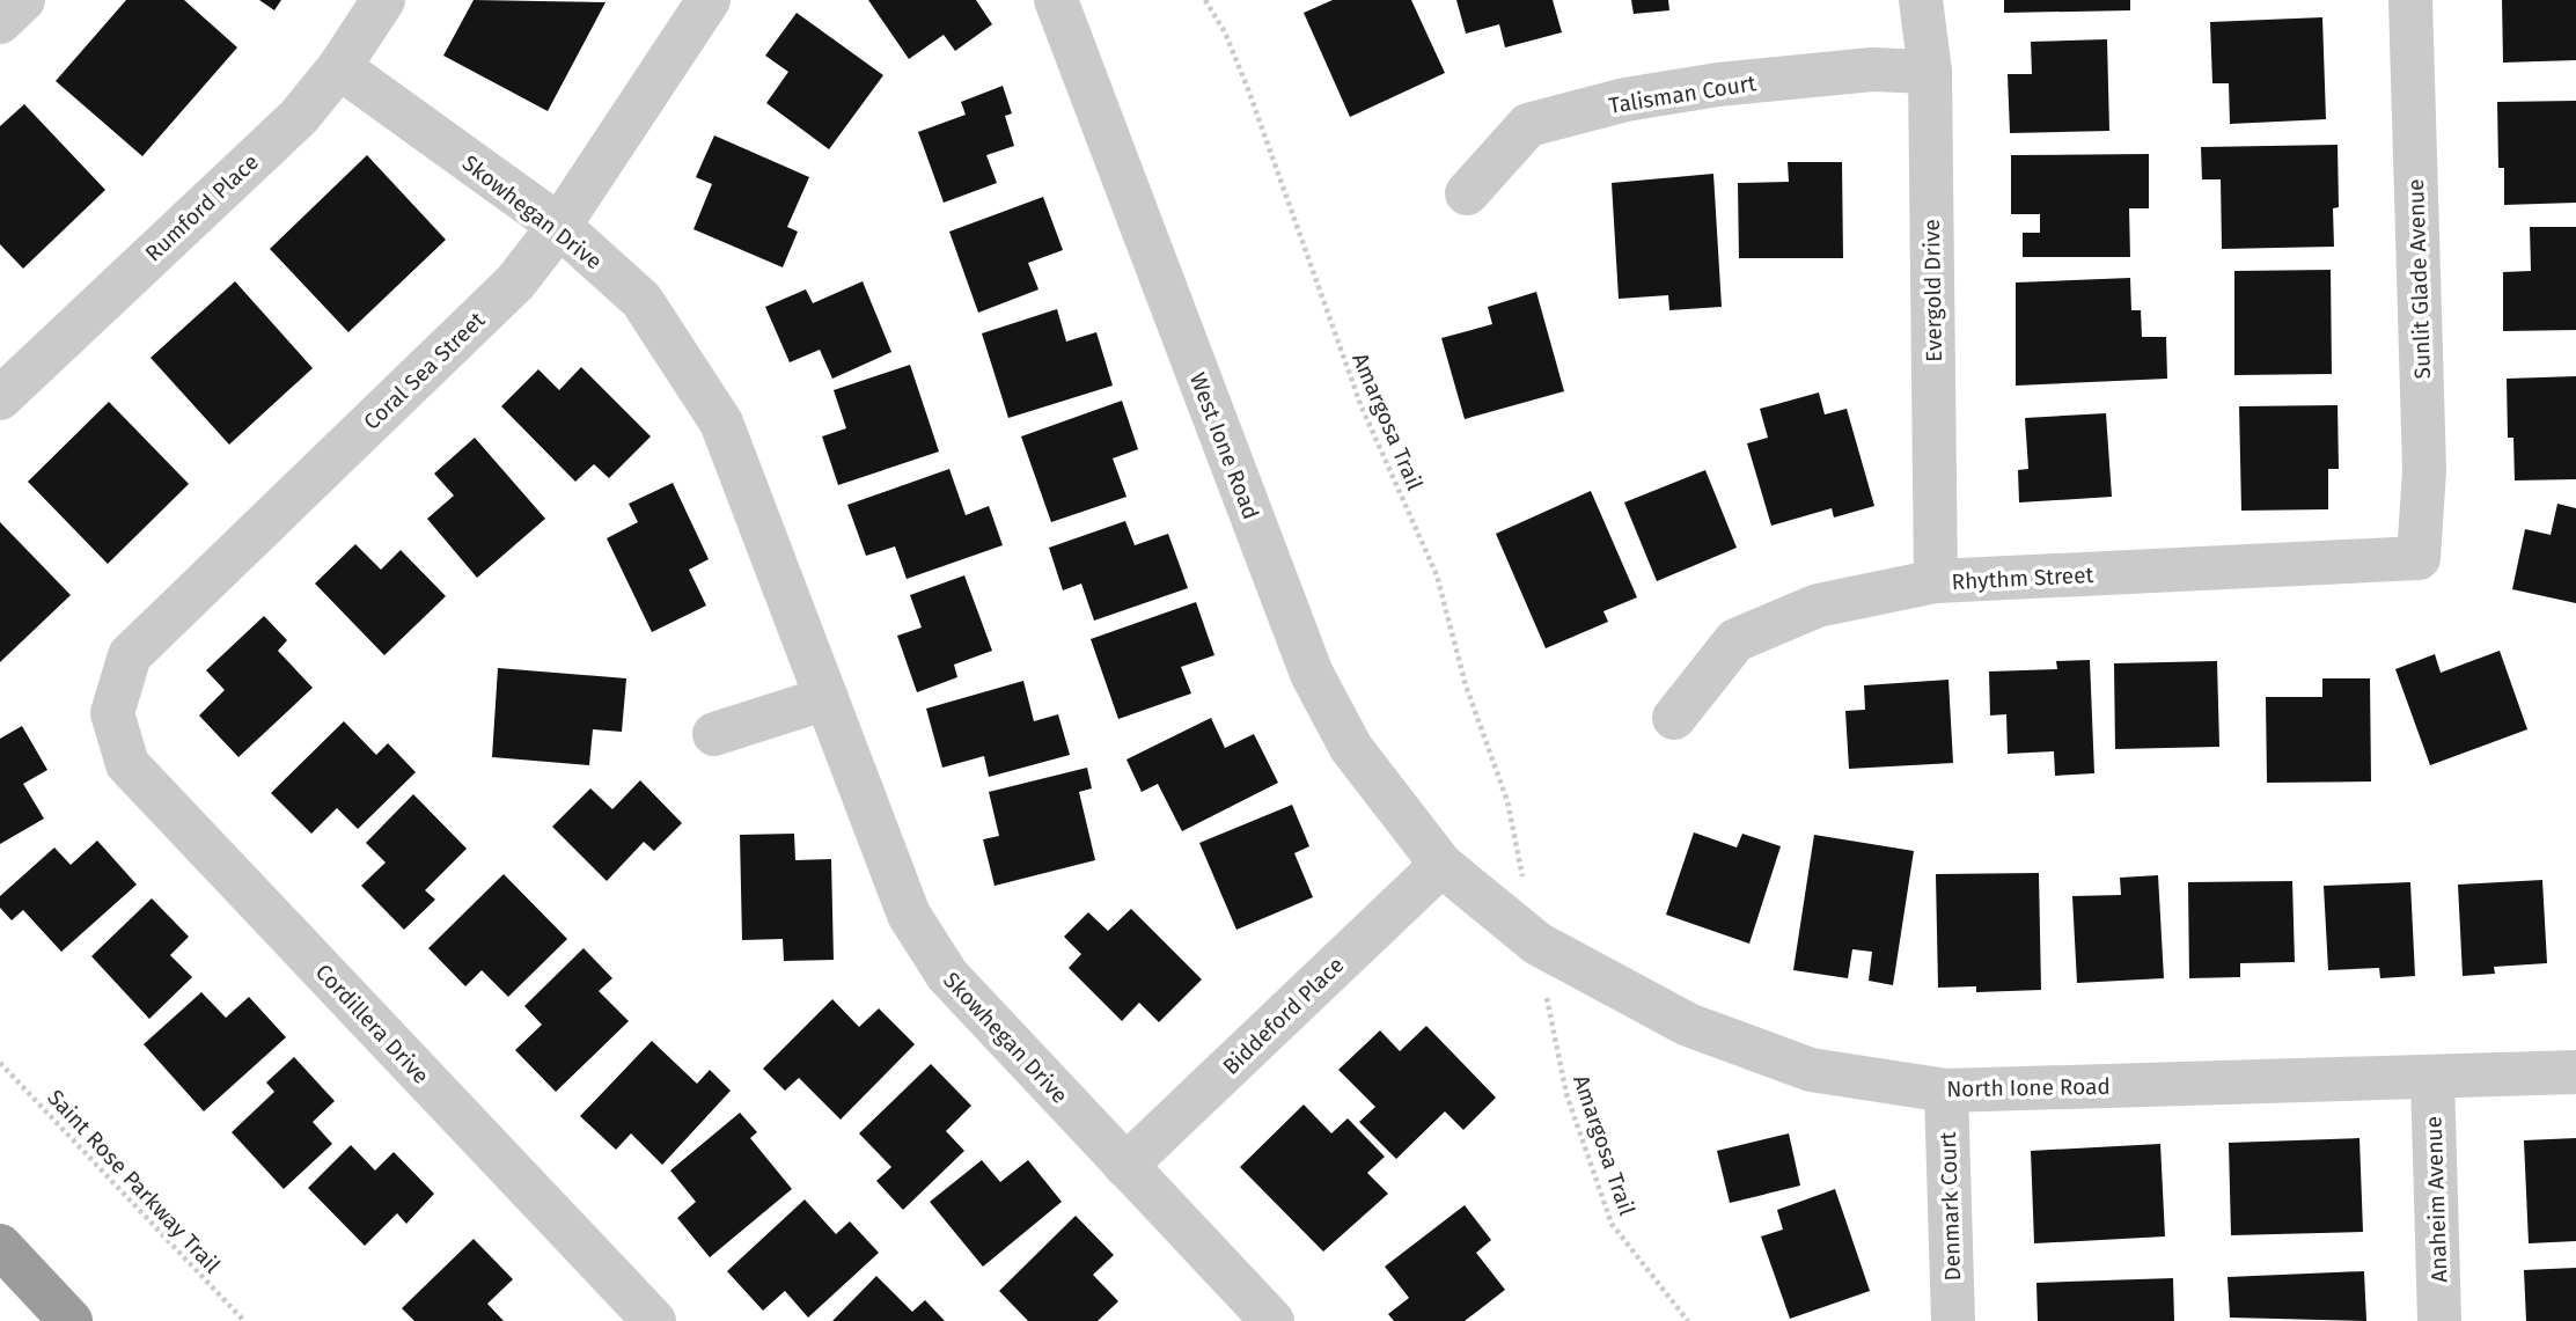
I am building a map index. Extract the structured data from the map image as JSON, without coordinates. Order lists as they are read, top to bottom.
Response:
{
  "streets": {
    "street": [
      "Talisman Court",
      "Rumford Place",
      "Skowhegan Drive",
      "Sunlit Glade Avenue",
      "Evergold Drive",
      "Coral Sea Street",
      "West Ione Road",
      "Rhythm Street",
      "Biddeford Place",
      "Cordillera Drive",
      "North Ione Road",
      "Anaheim Avenue",
      "Denmark Court"
    ],
    "path": ["Amargosa Trail", "Saint Rose Parkway Trail"]
  },
  "crossings": [
    ["Talisman Court", "Evergold Drive"],
    ["Rumford Place", "Skowhegan Drive"],
    ["Skowhegan Drive", "Coral Sea Street"],
    ["Skowhegan Drive", "Biddeford Place"],
    ["Sunlit Glade Avenue", "Rhythm Street"],
    ["Evergold Drive", "Rhythm Street"],
    ["Coral Sea Street", "Cordillera Drive"],
    ["West Ione Road", "Biddeford Place"],
    ["West Ione Road", "North Ione Road"],
    ["Biddeford Place", "North Ione Road"],
    ["North Ione Road", "Anaheim Avenue"],
    ["North Ione Road", "Denmark Court"]
  ]
}
